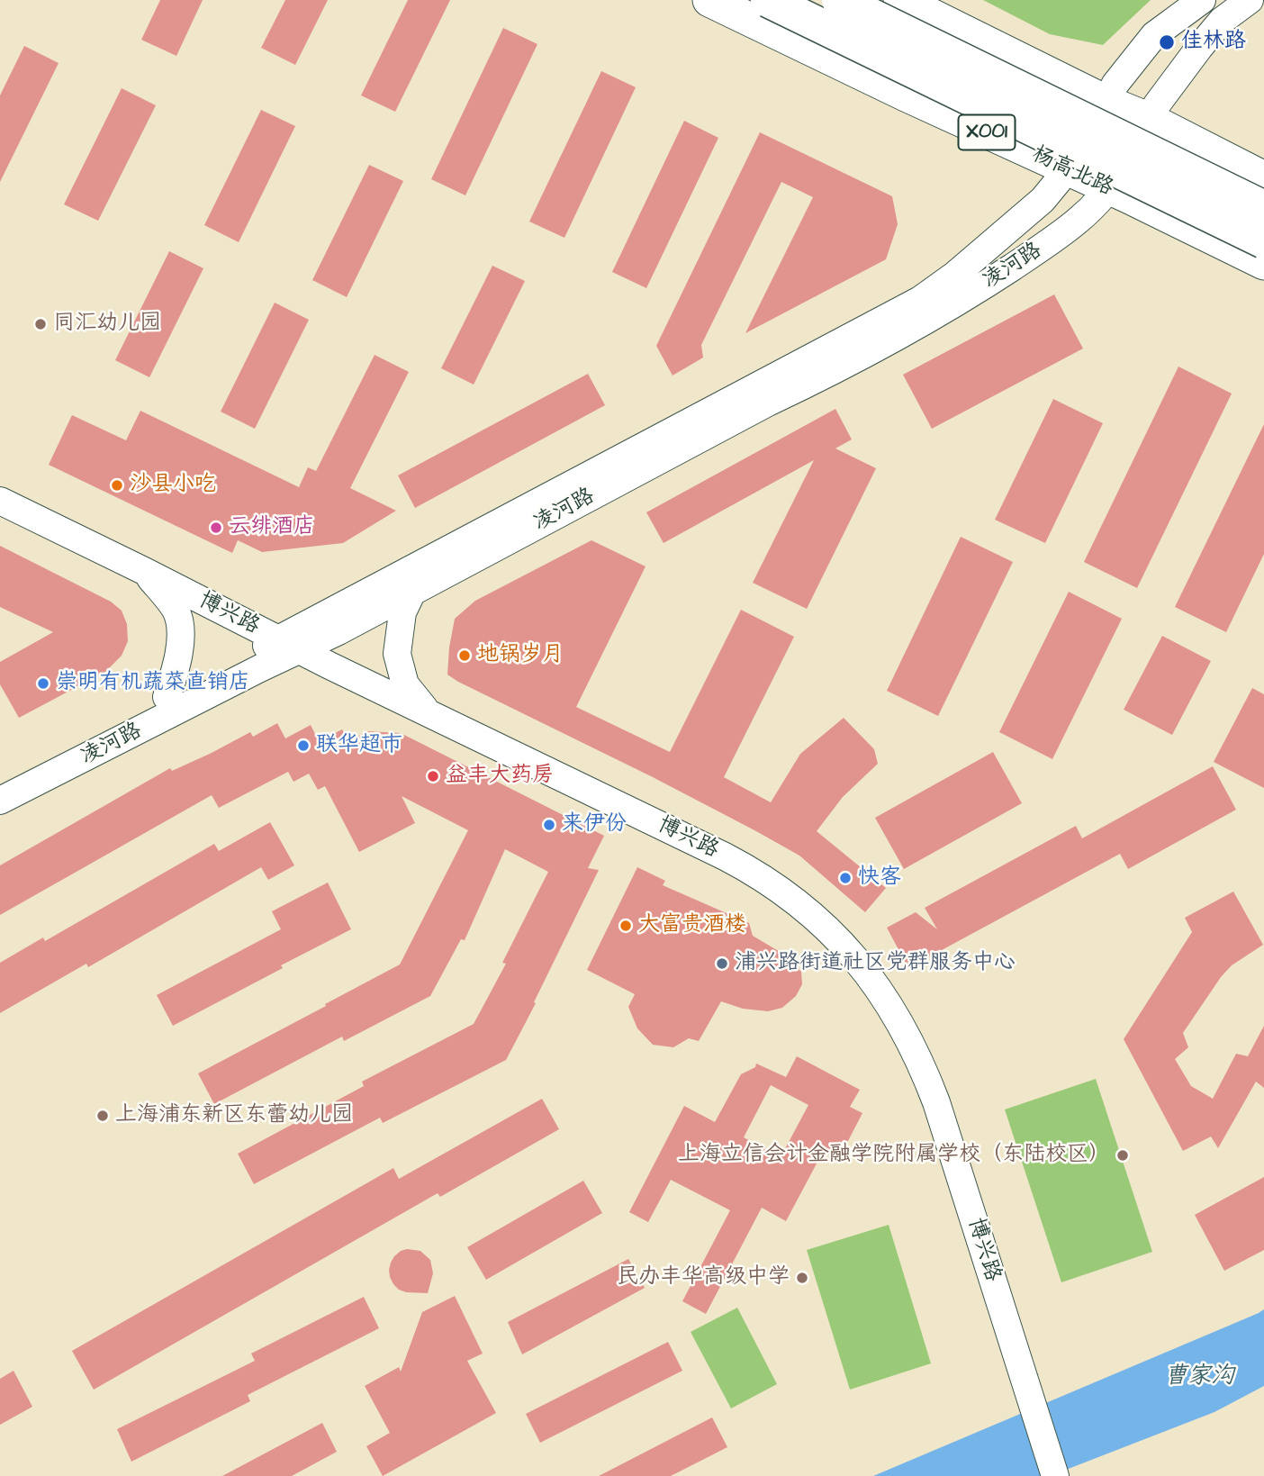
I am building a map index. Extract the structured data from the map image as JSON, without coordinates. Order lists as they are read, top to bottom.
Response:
{
  "streets": {
    "highway": ["X001", "杨高北路"],
    "street": ["凌河路", "博兴路"]
  },
  "crossings": [
    ["杨高北路", "凌河路"],
    ["凌河路", "博兴路"]
  ],
  "water": ["曹家沟"],
  "places": [
    "佳林路",
    "同汇幼儿园",
    "沙县小吃",
    "云绯酒店",
    "地锅岁月",
    "崇明有机蔬菜直销店",
    "联华超市",
    "益丰大药房",
    "来伊份",
    "快客",
    "大富贵酒楼",
    "浦兴路街道社区党群服务中心",
    "上海浦东新区东蕾幼儿园",
    "上海立信会计金融学院附属学校（东陆校区）",
    "民办丰华高级中学"
  ]
}
